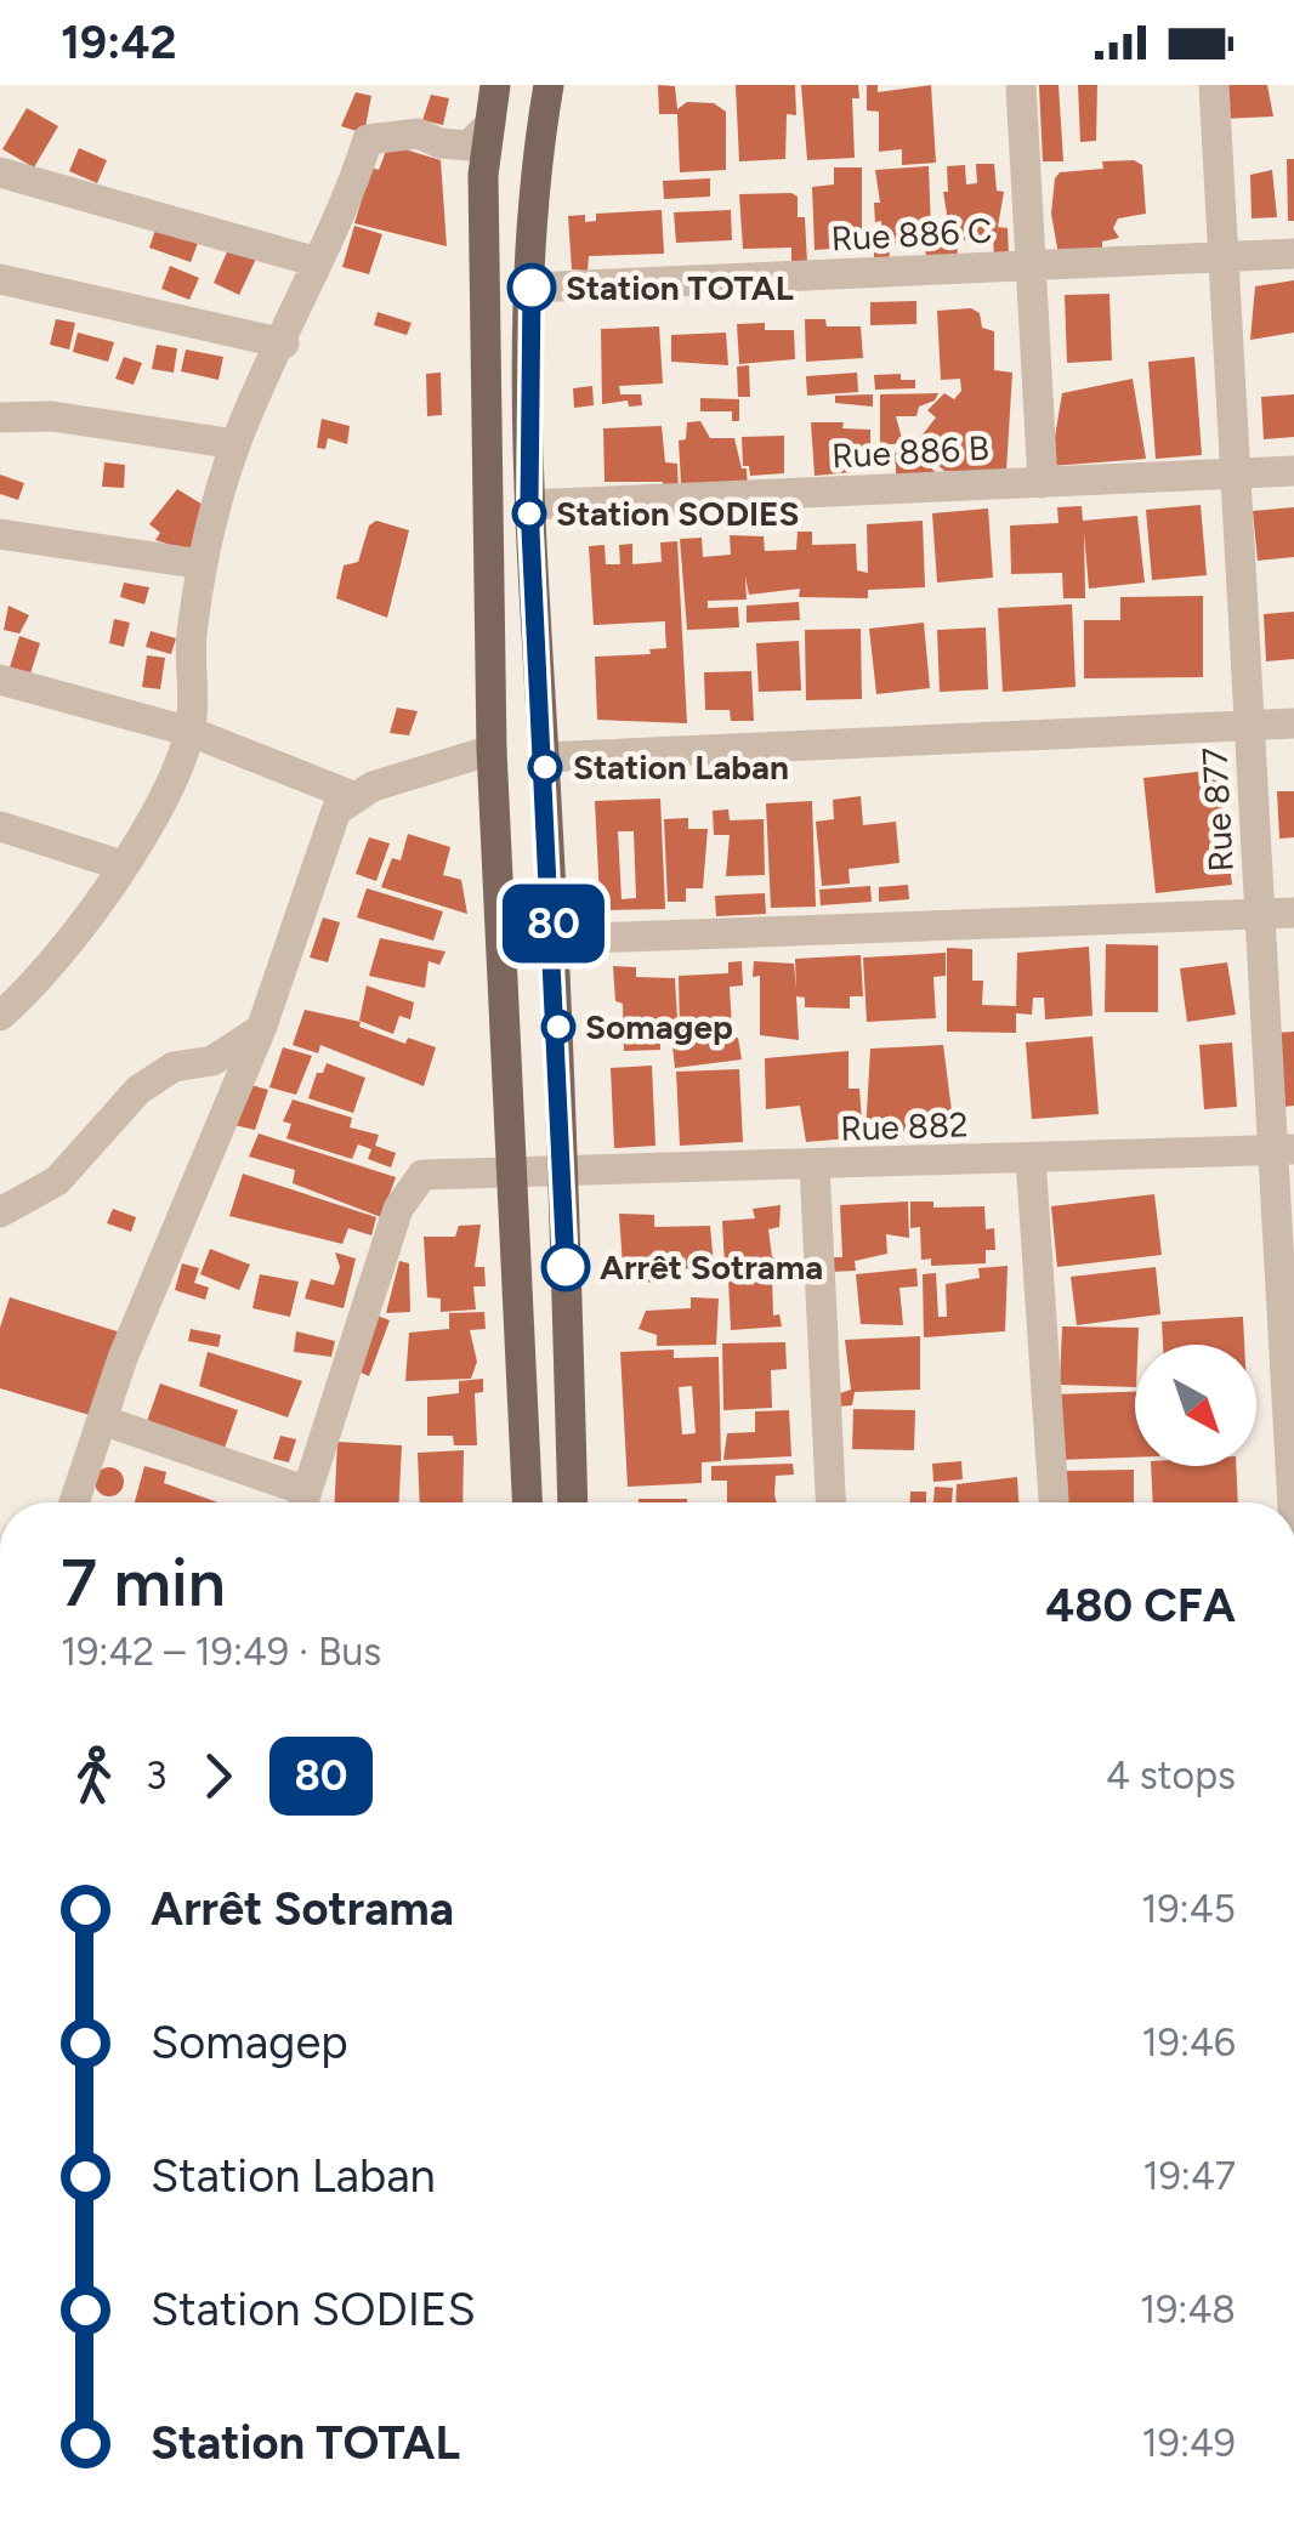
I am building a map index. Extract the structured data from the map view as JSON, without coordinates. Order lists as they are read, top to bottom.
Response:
{
  "streets": {
    "street": [
      "Rue 886 C",
      "Rue 886 B",
      "Rue 877",
      "Rue 882"
    ]
  },
  "crossings": [
    ["Rue 886 C", "Rue 877"],
    ["Rue 886 B", "Rue 877"],
    ["Rue 877", "Rue 882"]
  ],
  "places": [
    "Station TOTAL",
    "Station SODIES",
    "Station Laban",
    "Somagep",
    "Arrêt Sotrama"
  ],
  "lines": ["bus line 80"],
  "north": "bottom right",
  "page": {
    "status": "19:42",
    "on_map": "80",
    "heading": ["7 min", "19:42 – 19:49 · Bus", "480 CFA"],
    "legs": ["3", "80", "4 stops"],
    "list": [
      {
        "name": "Arrêt Sotrama",
        "value": "19:45"
      },
      {
        "name": "Somagep",
        "value": "19:46"
      },
      {
        "name": "Station Laban",
        "value": "19:47"
      },
      {
        "name": "Station SODIES",
        "value": "19:48"
      },
      {
        "name": "Station TOTAL",
        "value": "19:49"
      }
    ]
  }
}
